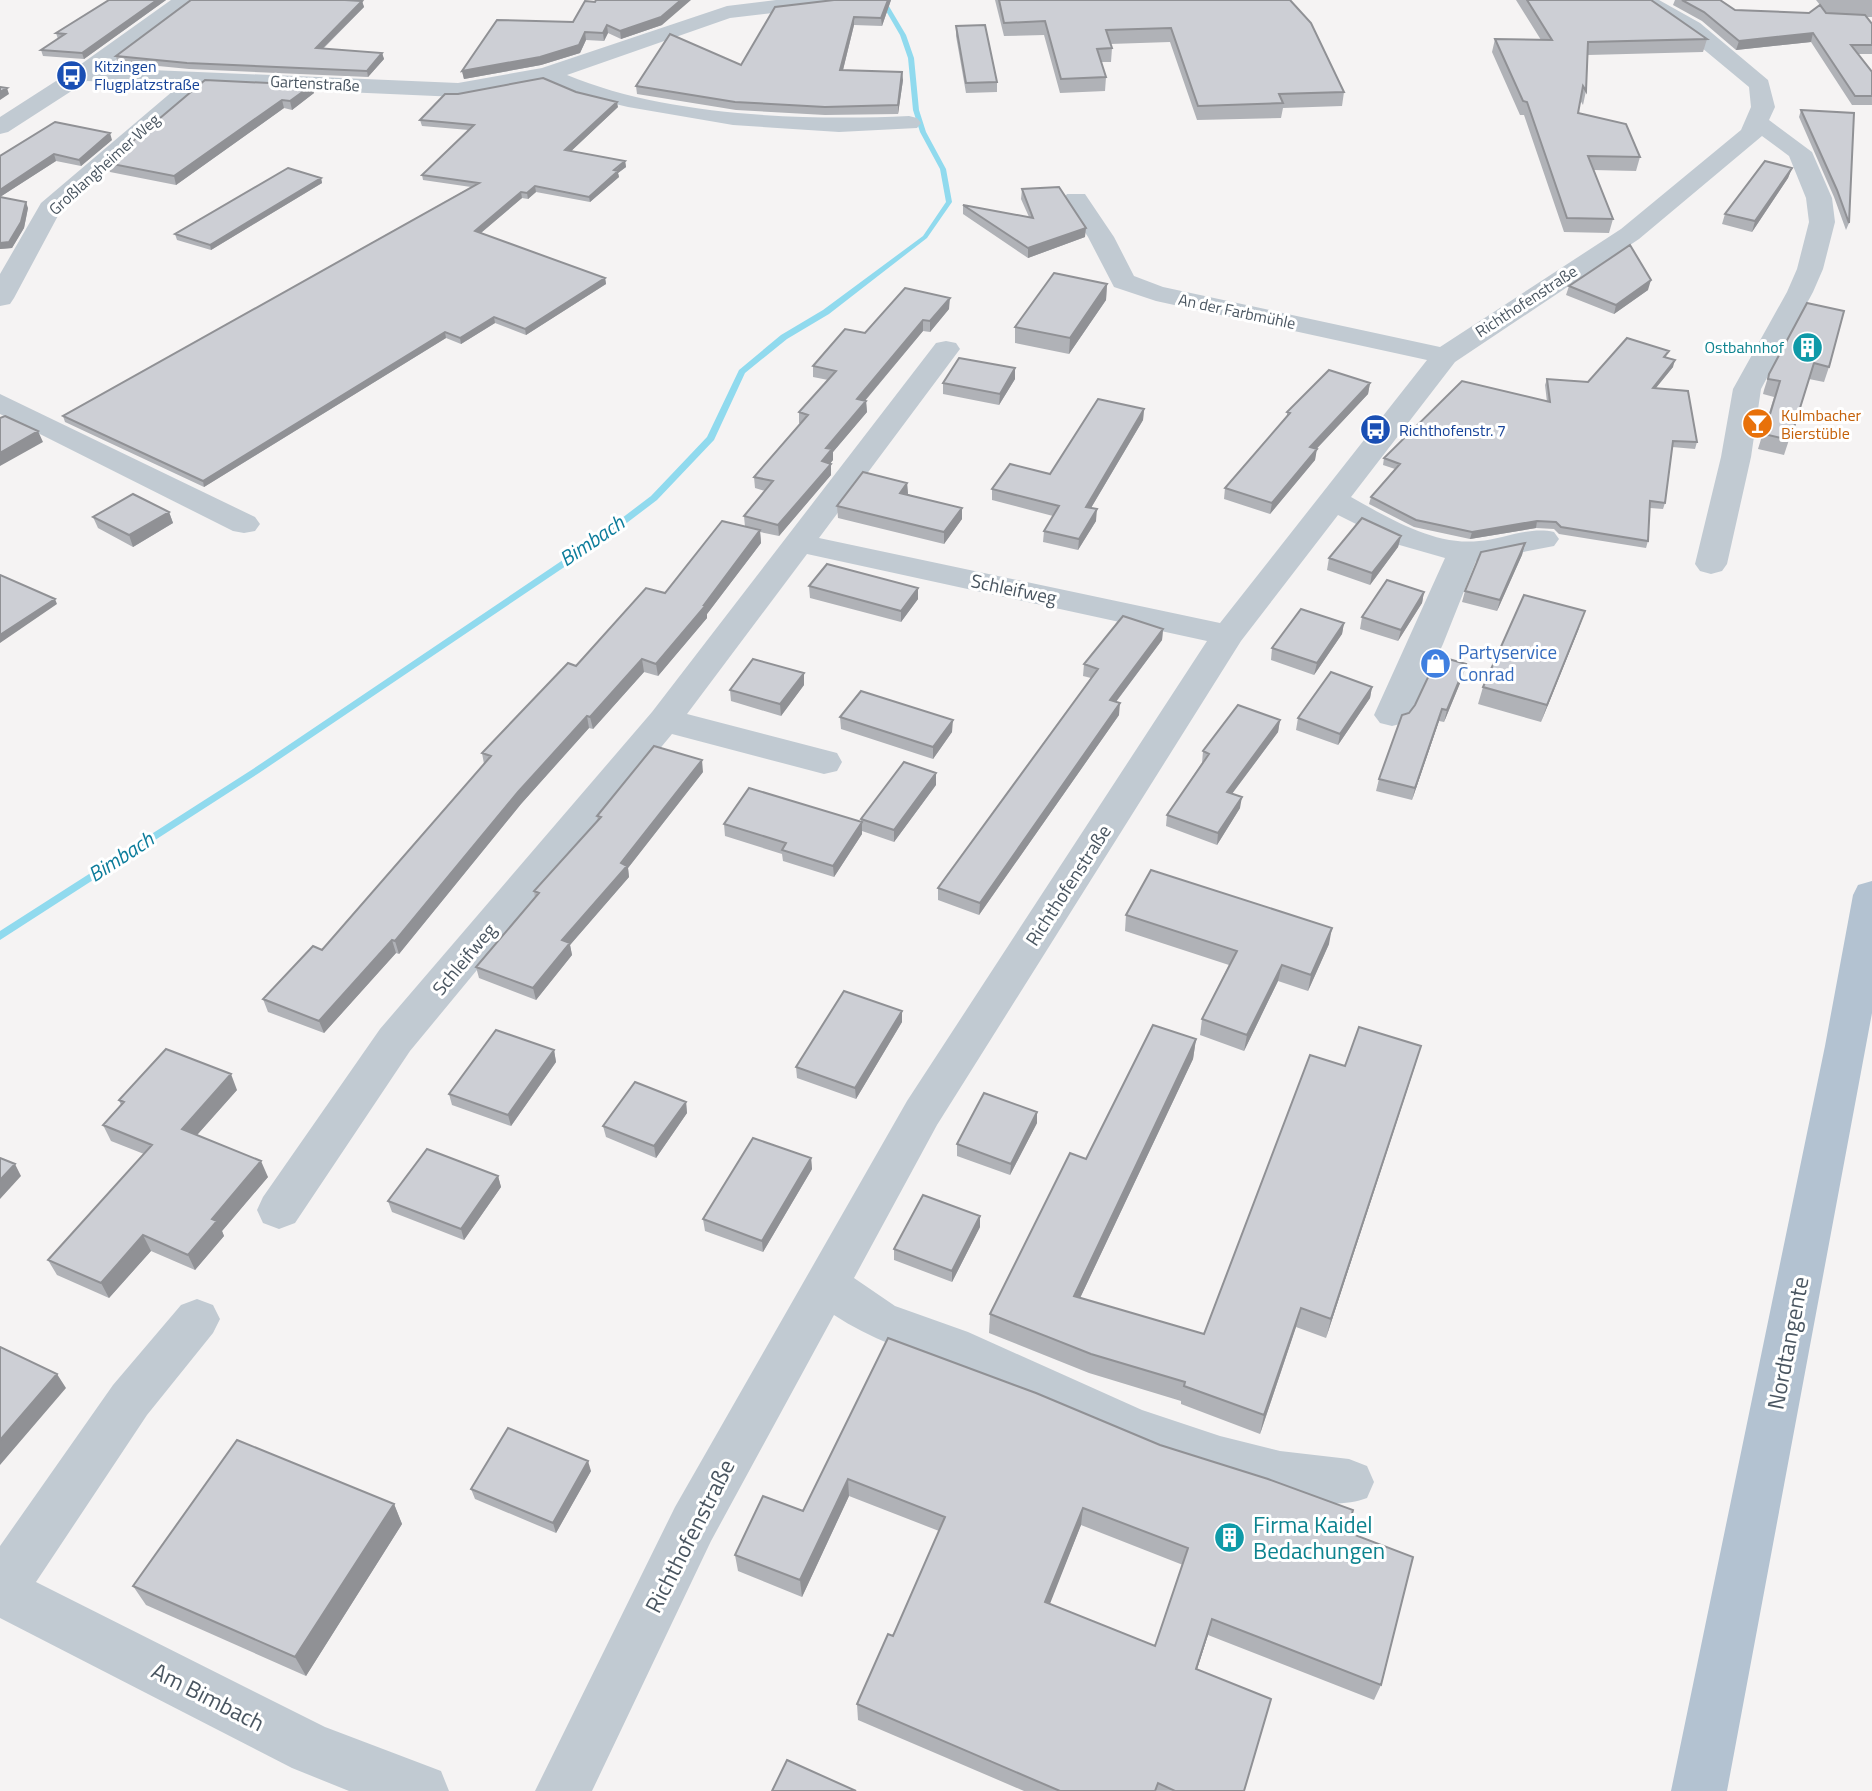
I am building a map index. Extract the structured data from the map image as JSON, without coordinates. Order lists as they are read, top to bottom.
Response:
{
  "streets": {
    "main road": ["Nordtangente"],
    "street": [
      "Gartenstraße",
      "Großlangheimer Weg",
      "Richthofenstraße",
      "An der Farbmühle",
      "Schleifweg",
      "Am Bimbach"
    ]
  },
  "crossings": [
    ["Gartenstraße", "Großlangheimer Weg"],
    ["Richthofenstraße", "An der Farbmühle"],
    ["Richthofenstraße", "Schleifweg"]
  ],
  "water": ["Bimbach"],
  "places": {
    "bus stop": ["Kitzingen Flugplatzstraße", "Richthofenstr. 7"],
    "building": ["Ostbahnhof", "Firma Kaidel Bedachungen"],
    "bar": ["Kulmbacher Bierstüble"],
    "shop": ["Partyservice Conrad"]
  }
}
